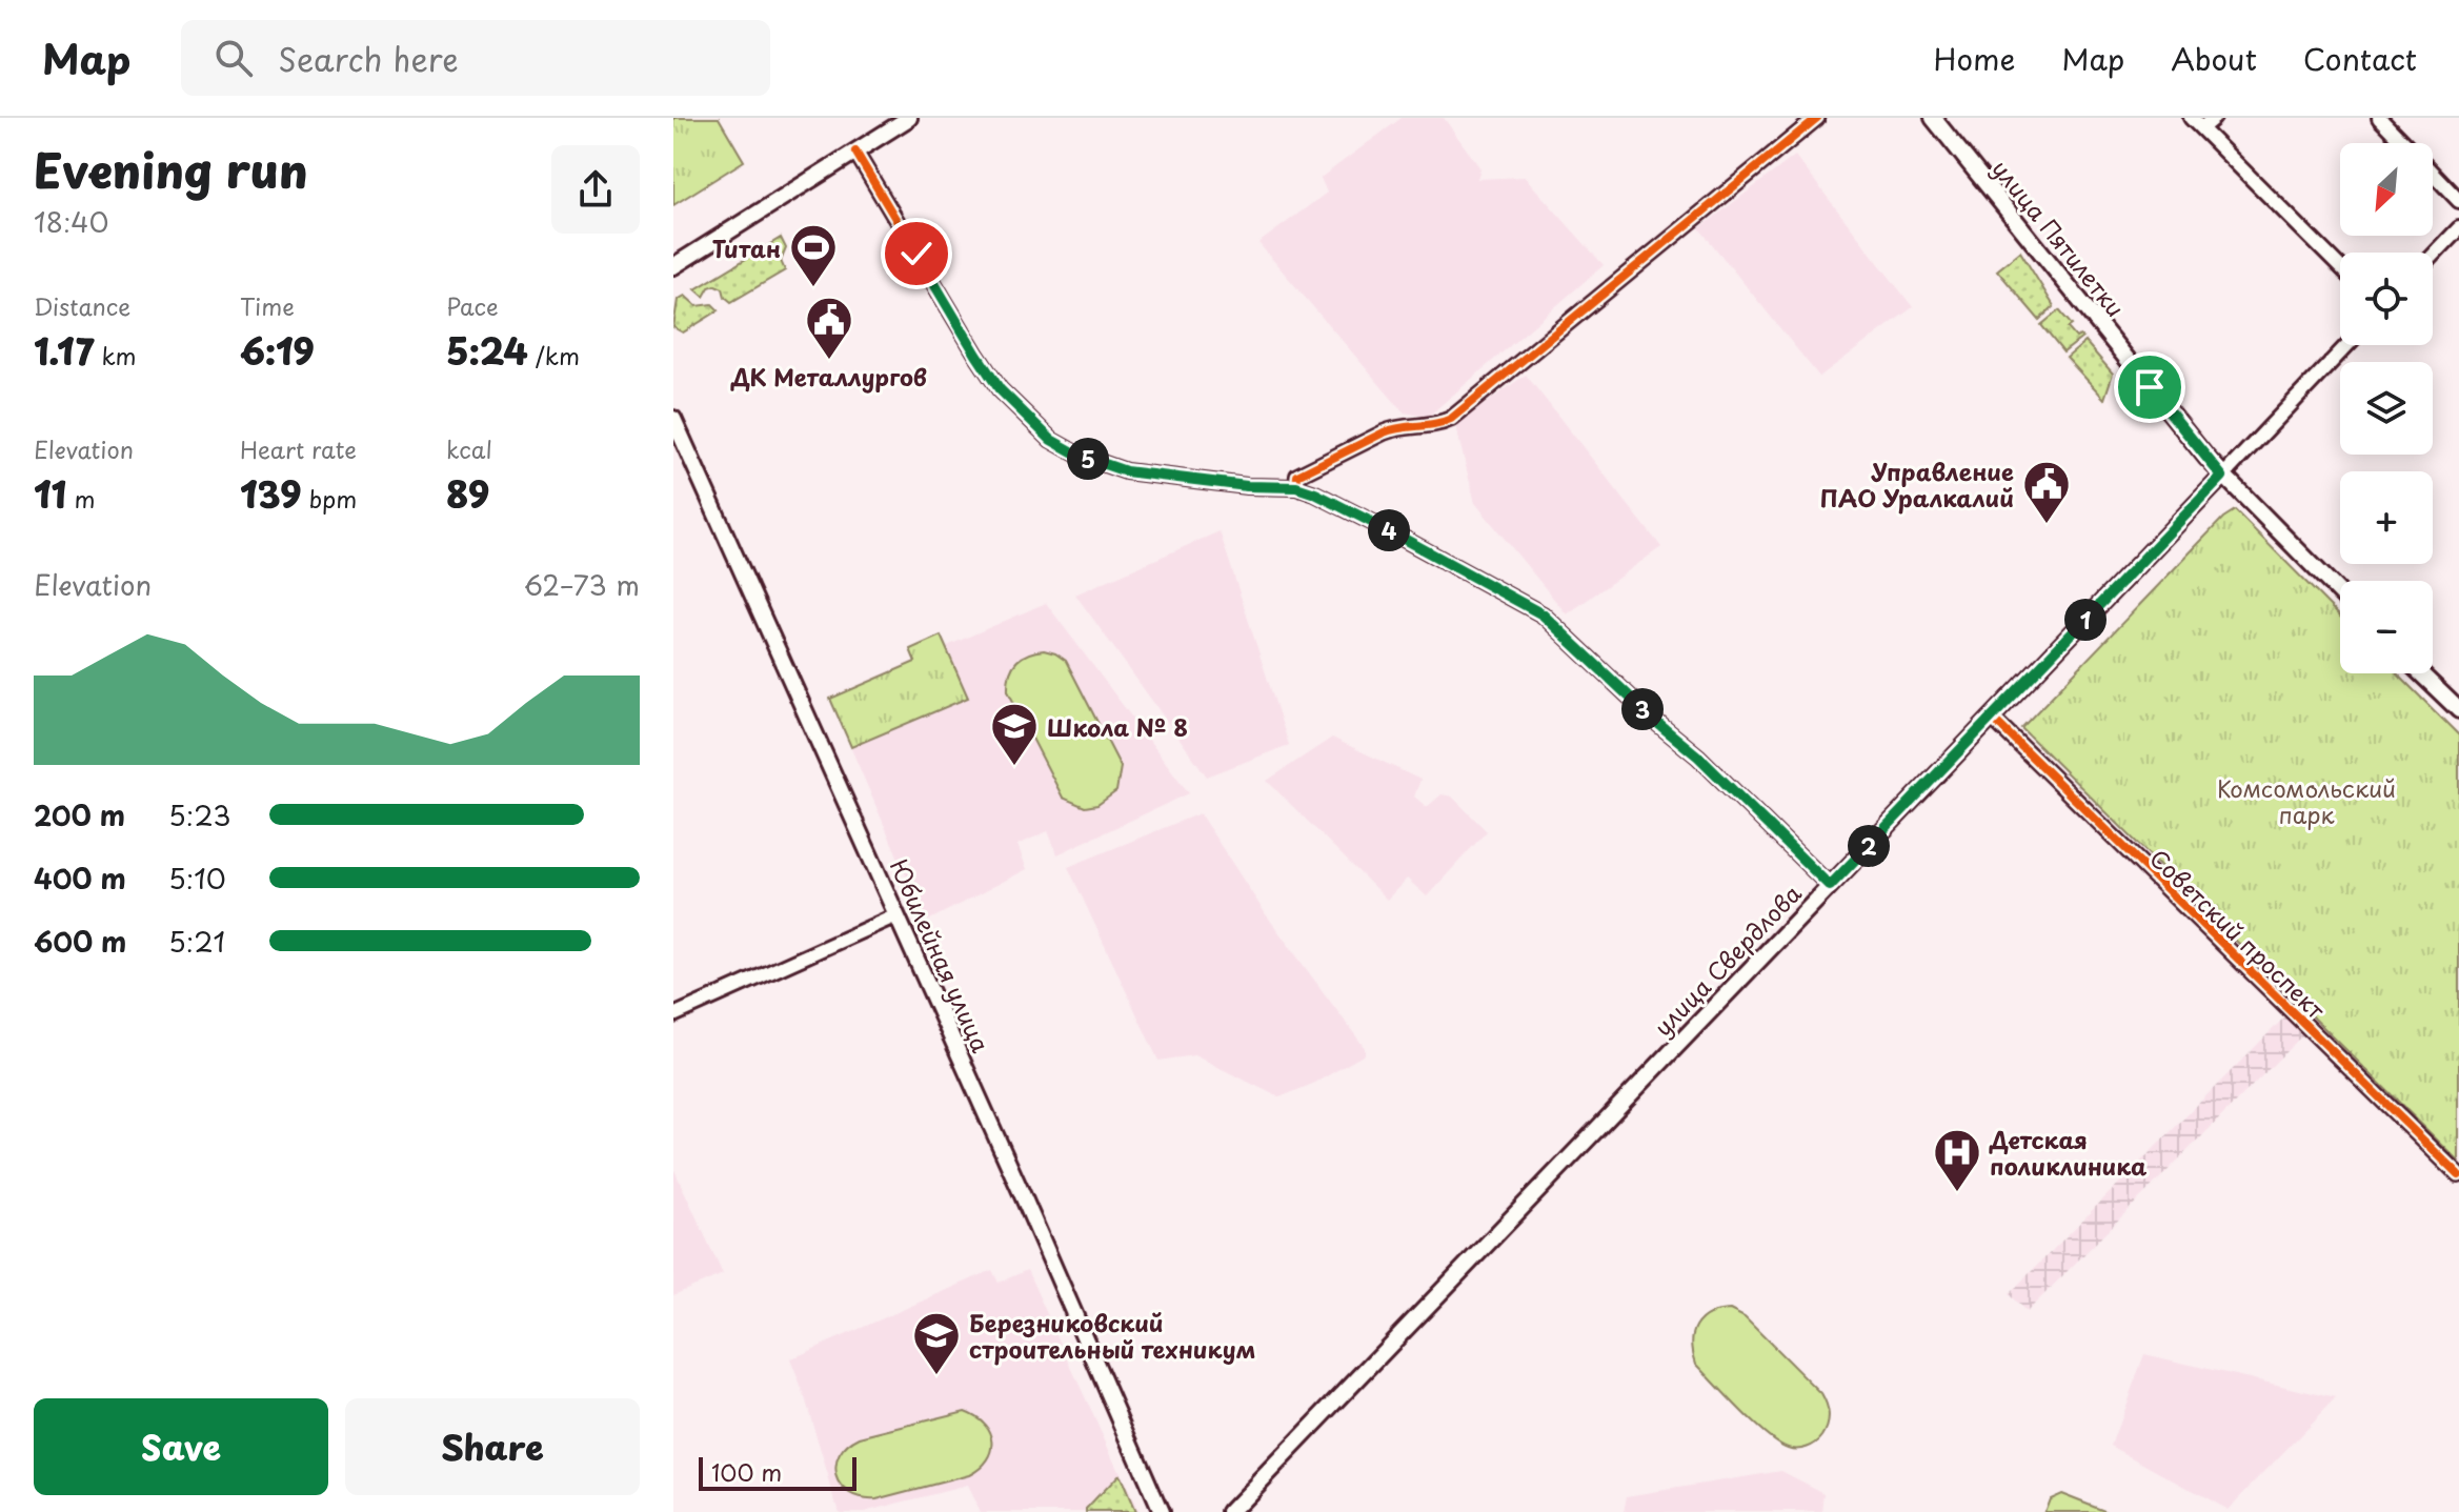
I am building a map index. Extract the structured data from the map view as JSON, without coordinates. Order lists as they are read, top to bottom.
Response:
{
  "streets": {
    "main road": ["улица Пятилетки", "Юбилейная улица", "улица Свердлова"],
    "street": ["Советский проспект"]
  },
  "crossings": [
    ["улица Пятилетки", "улица Свердлова"],
    ["Советский проспект", "улица Свердлова"]
  ],
  "parks": ["Комсомольский парк"],
  "places": {
    "sports": ["Титан"],
    "public building": ["ДК Металлургов", "Управление ПАО Уралкалий"],
    "school or university": ["Школа № 8", "Березниковский строительный техникум"],
    "hospital": ["Детская поликлиника"]
  },
  "scale_bar": "100 m",
  "north": "bottom left",
  "page": {
    "header": "Map",
    "search": "Search here",
    "nav": [
      "Home",
      "Map",
      "About",
      "Contact"
    ],
    "heading": ["Evening run", "18:40"],
    "map_buttons": ["+", "−"],
    "stats": [
      ["Distance", "1.17 km"],
      ["Time", "6:19"],
      ["Pace", "5:24 /km"],
      ["Elevation", "11 m"],
      ["Heart rate", "139 bpm"],
      ["kcal", "89"]
    ],
    "pins": [
      "5",
      "4",
      "1",
      "3",
      "2"
    ],
    "chart": ["Elevation", "62–73 m"],
    "list": [
      {
        "name": "200 m",
        "note": "5:23"
      },
      {
        "name": "400 m",
        "note": "5:10"
      },
      {
        "name": "600 m",
        "note": "5:21"
      }
    ],
    "buttons": ["Save", "Share"],
    "scale": "100 m"
  }
}
